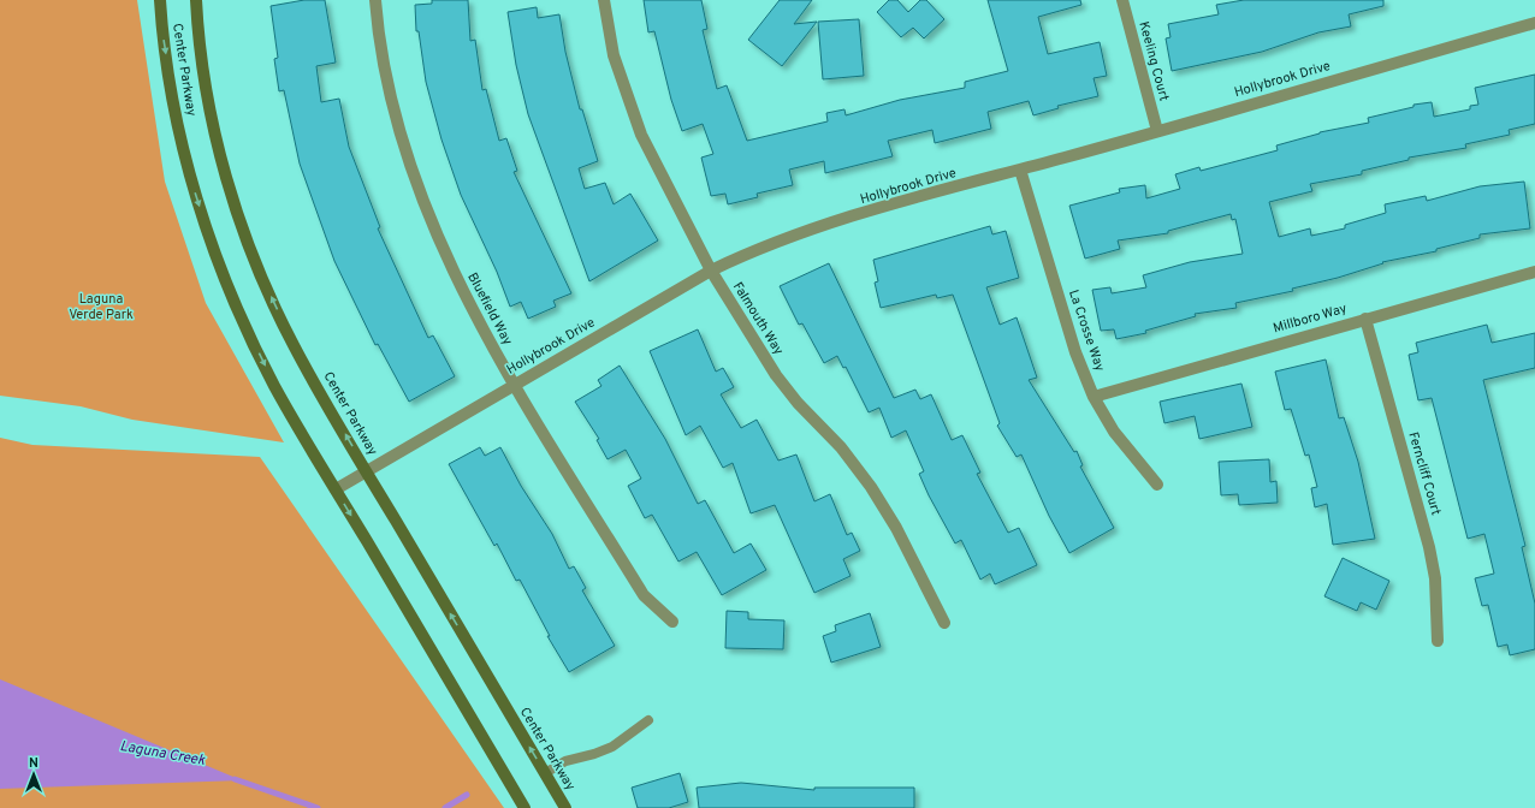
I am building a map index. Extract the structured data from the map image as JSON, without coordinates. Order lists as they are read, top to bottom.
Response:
{
  "streets": {
    "main road": ["Center Parkway"],
    "street": [
      "Keeling Court",
      "Hollybrook Drive",
      "Bluefield Way",
      "Falmouth Way",
      "Millboro Way",
      "La Crosse Way",
      "Ferncliff Court"
    ]
  },
  "crossings": [
    ["Keeling Court", "Hollybrook Drive"],
    ["Center Parkway", "Hollybrook Drive"],
    ["Hollybrook Drive", "Bluefield Way"],
    ["Hollybrook Drive", "Falmouth Way"],
    ["Hollybrook Drive", "La Crosse Way"],
    ["Millboro Way", "La Crosse Way"],
    ["Millboro Way", "Ferncliff Court"]
  ],
  "water": ["Laguna Creek"],
  "parks": ["Laguna Verde Park"],
  "north": "top"
}
